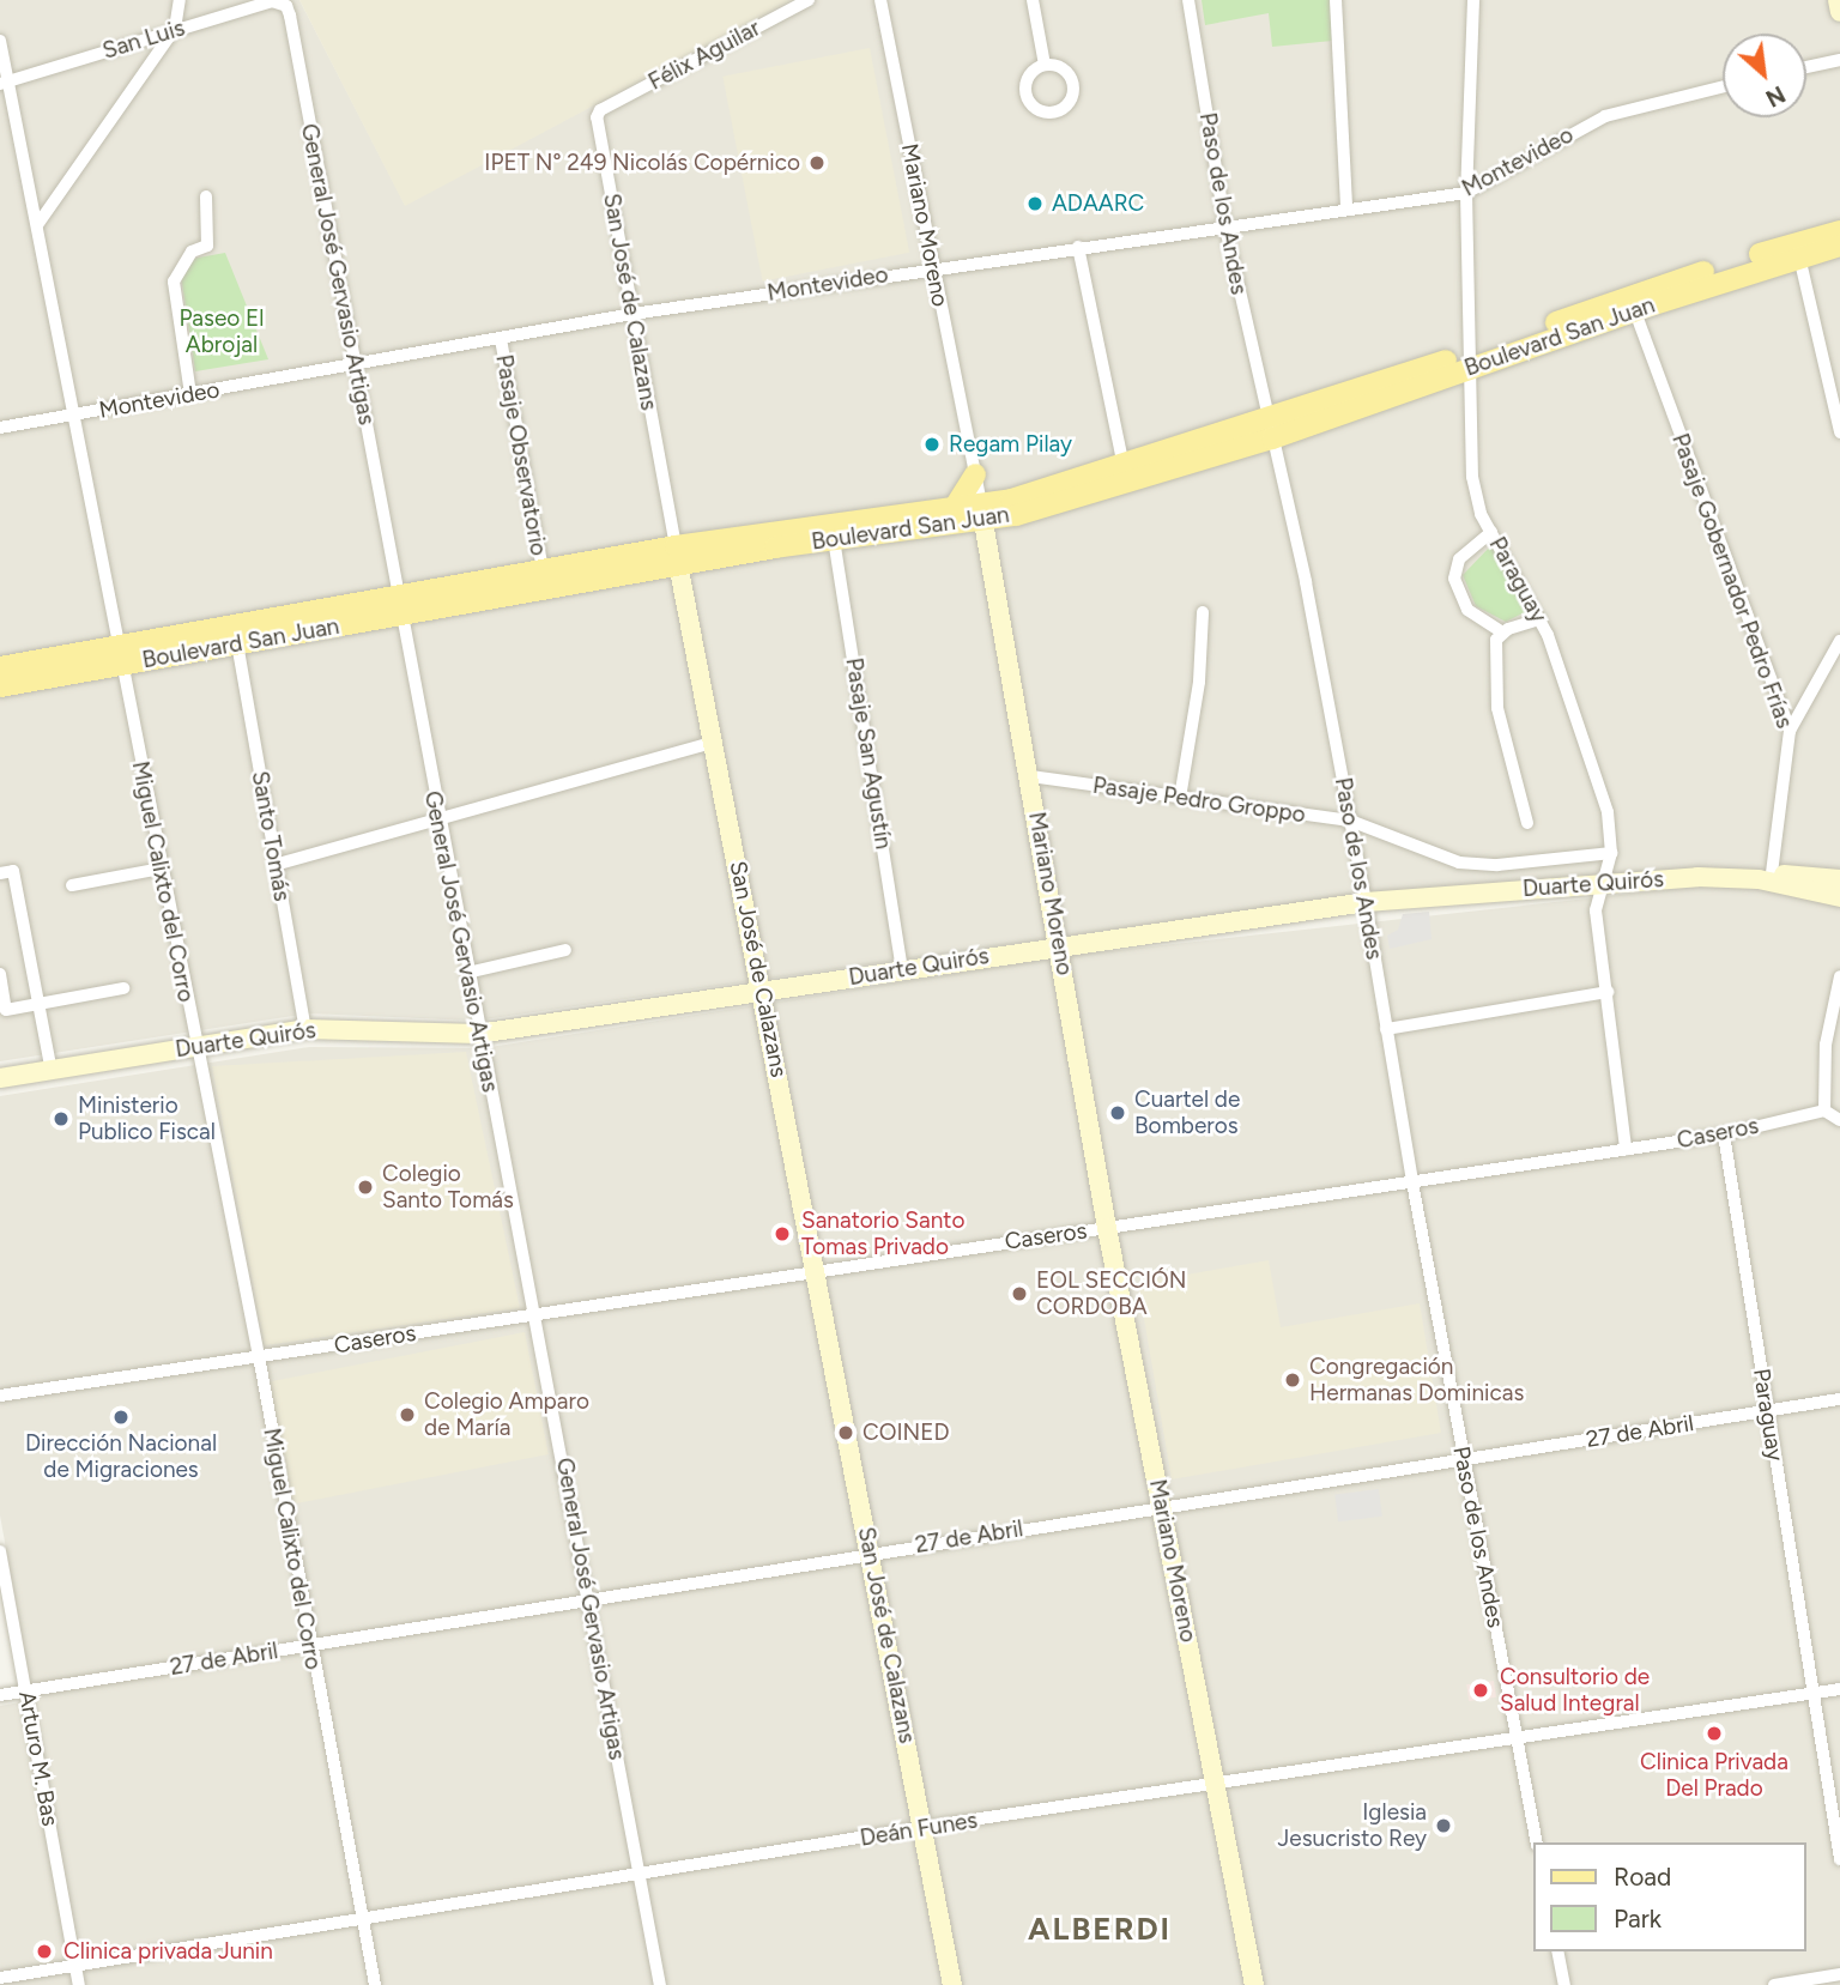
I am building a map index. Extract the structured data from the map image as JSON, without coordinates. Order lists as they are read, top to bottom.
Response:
{
  "streets": {
    "main road": ["Boulevard San Juan"],
    "street": [
      "San Luis",
      "Félix Aguilar",
      "Montevideo",
      "Paso de los Andes",
      "Mariano Moreno",
      "General José Gervasio Artigas",
      "San José de Calazans",
      "Pasaje Observatorio",
      "Paraguay",
      "Pasaje Gobernador Pedro Frías",
      "Pasaje San Agustín",
      "Pasaje Pedro Groppo",
      "Santo Tomás",
      "Miguel Calixto del Corro",
      "Duarte Quirós",
      "Caseros",
      "27 de Abril",
      "Arturo M. Bas",
      "Deán Funes"
    ]
  },
  "crossings": [
    ["San Luis", "General José Gervasio Artigas"],
    ["San Luis", "Miguel Calixto del Corro"],
    ["Félix Aguilar", "San José de Calazans"],
    ["Montevideo", "Paso de los Andes"],
    ["Montevideo", "Mariano Moreno"],
    ["Montevideo", "General José Gervasio Artigas"],
    ["Montevideo", "San José de Calazans"],
    ["Montevideo", "Pasaje Observatorio"],
    ["Montevideo", "Paraguay"],
    ["Montevideo", "Miguel Calixto del Corro"],
    ["Paso de los Andes", "Boulevard San Juan"],
    ["Paso de los Andes", "Pasaje Pedro Groppo"],
    ["Paso de los Andes", "Duarte Quirós"],
    ["Paso de los Andes", "Caseros"],
    ["Paso de los Andes", "27 de Abril"],
    ["Paso de los Andes", "Deán Funes"],
    ["Mariano Moreno", "Boulevard San Juan"],
    ["Mariano Moreno", "Pasaje Pedro Groppo"],
    ["Mariano Moreno", "Duarte Quirós"],
    ["Mariano Moreno", "Caseros"],
    ["Mariano Moreno", "27 de Abril"],
    ["Mariano Moreno", "Deán Funes"],
    ["General José Gervasio Artigas", "Boulevard San Juan"],
    ["General José Gervasio Artigas", "Duarte Quirós"],
    ["General José Gervasio Artigas", "Caseros"],
    ["General José Gervasio Artigas", "27 de Abril"],
    ["General José Gervasio Artigas", "Deán Funes"],
    ["San José de Calazans", "Boulevard San Juan"],
    ["San José de Calazans", "Duarte Quirós"],
    ["San José de Calazans", "Caseros"],
    ["San José de Calazans", "27 de Abril"],
    ["San José de Calazans", "Deán Funes"],
    ["Boulevard San Juan", "Pasaje Observatorio"],
    ["Boulevard San Juan", "Paraguay"],
    ["Boulevard San Juan", "Pasaje Gobernador Pedro Frías"],
    ["Boulevard San Juan", "Pasaje San Agustín"],
    ["Boulevard San Juan", "Santo Tomás"],
    ["Boulevard San Juan", "Miguel Calixto del Corro"],
    ["Paraguay", "Pasaje Pedro Groppo"],
    ["Paraguay", "Duarte Quirós"],
    ["Paraguay", "Caseros"],
    ["Paraguay", "27 de Abril"],
    ["Paraguay", "Deán Funes"],
    ["Pasaje Gobernador Pedro Frías", "Duarte Quirós"],
    ["Pasaje San Agustín", "Duarte Quirós"],
    ["Santo Tomás", "Duarte Quirós"],
    ["Miguel Calixto del Corro", "Duarte Quirós"],
    ["Miguel Calixto del Corro", "Caseros"],
    ["Miguel Calixto del Corro", "27 de Abril"],
    ["Miguel Calixto del Corro", "Deán Funes"],
    ["27 de Abril", "Arturo M. Bas"],
    ["Arturo M. Bas", "Deán Funes"]
  ],
  "districts": ["ALBERDI"],
  "parks": ["Paseo El Abrojal"],
  "places": [
    "IPET N° 249 Nicolás Copérnico",
    "ADAARC",
    "Regam Pilay",
    "Cuartel de Bomberos",
    "Ministerio Publico Fiscal",
    "Colegio Santo Tomás",
    "Sanatorio Santo Tomas Privado",
    "EOL SECCIÓN CORDOBA",
    "Congregación Hermanas Dominicas",
    "Colegio Amparo de María",
    "Dirección Nacional de Migraciones",
    "COINED",
    "Consultorio de Salud Integral",
    "Clinica Privada Del Prado",
    "Iglesia Jesucristo Rey",
    "Clinica privada Junin"
  ],
  "legend": ["Road", "Park"],
  "north": "bottom right"
}
